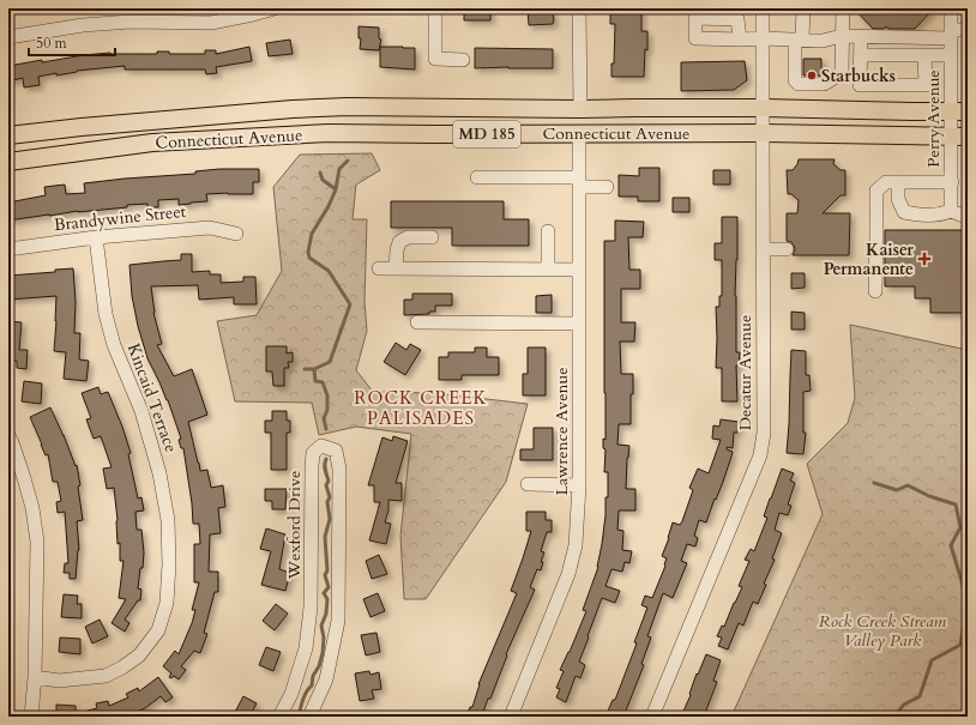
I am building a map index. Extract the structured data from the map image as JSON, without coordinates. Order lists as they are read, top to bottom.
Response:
{
  "streets": {
    "main road": ["Connecticut Avenue", "MD 185"],
    "street": [
      "Perry Avenue",
      "Brandywine Street",
      "Decatur Avenue",
      "Kincaid Terrace",
      "Lawrence Avenue",
      "Wexford Drive"
    ]
  },
  "crossings": [
    ["Perry Avenue", "Connecticut Avenue"],
    ["Connecticut Avenue", "Decatur Avenue"],
    ["Connecticut Avenue", "Lawrence Avenue"],
    ["Brandywine Street", "Kincaid Terrace"]
  ],
  "districts": ["ROCK CREEK PALISADES"],
  "parks": ["Rock Creek Stream Valley Park"],
  "places": {
    "other": ["Starbucks"],
    "health": ["Kaiser Permanente"]
  },
  "scale_bar": "50 m"
}
